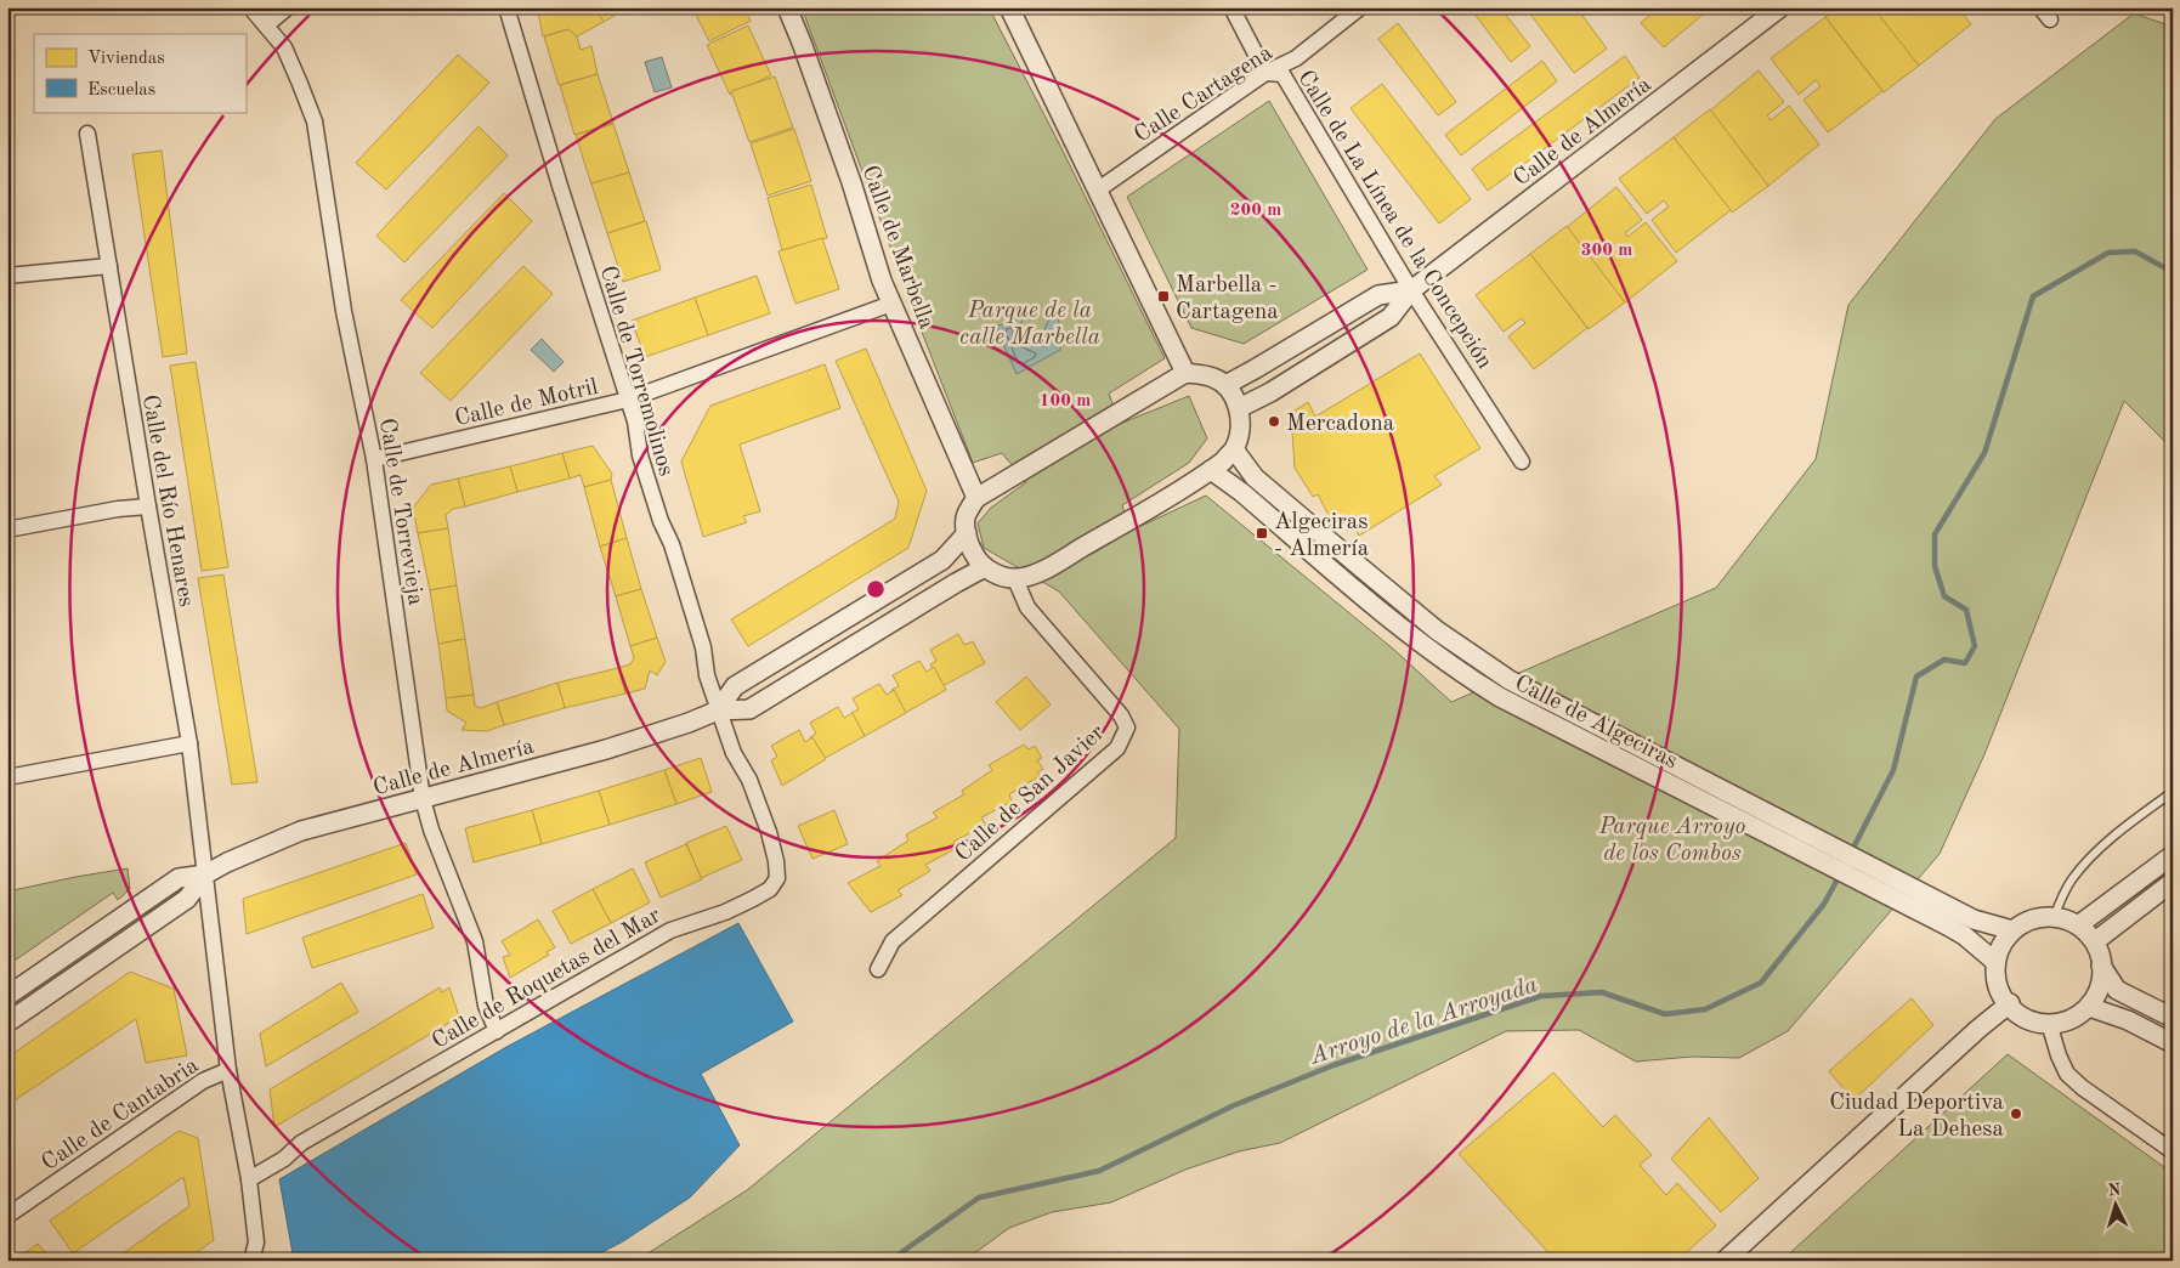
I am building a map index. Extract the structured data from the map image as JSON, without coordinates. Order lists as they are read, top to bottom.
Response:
{
  "streets": {
    "street": [
      "Calle Cartagena",
      "Calle de Almería",
      "Calle de La Línea de la Concepción",
      "Calle de Marbella",
      "Calle de Torremolinos",
      "Calle de Motril",
      "Calle del Río Henares",
      "Calle de Torrevieja",
      "Calle de Algeciras",
      "Calle de San Javier",
      "Calle de Roquetas del Mar",
      "Calle de Cantabria"
    ]
  },
  "crossings": [
    ["Calle Cartagena", "Calle de La Línea de la Concepción"],
    ["Calle de Almería", "Calle de La Línea de la Concepción"],
    ["Calle de Almería", "Calle de Torremolinos"],
    ["Calle de Almería", "Calle del Río Henares"],
    ["Calle de Almería", "Calle de Torrevieja"],
    ["Calle de Almería", "Calle de Roquetas del Mar"],
    ["Calle de Marbella", "Calle de Motril"],
    ["Calle de Torremolinos", "Calle de Motril"],
    ["Calle de Torremolinos", "Calle de Roquetas del Mar"],
    ["Calle de Motril", "Calle de Torrevieja"],
    ["Calle del Río Henares", "Calle de Roquetas del Mar"],
    ["Calle del Río Henares", "Calle de Cantabria"],
    ["Calle de Torrevieja", "Calle de Roquetas del Mar"]
  ],
  "water": ["Arroyo de la Arroyada"],
  "parks": ["Parque de la calle Marbella", "Parque Arroyo de los Combos"],
  "places": {
    "transit": ["Marbella - Cartagena", "Algeciras - Almería"],
    "other": ["Mercadona", "Ciudad Deportiva La Dehesa"]
  },
  "legend": ["Viviendas", "Escuelas"],
  "north": "top",
  "rings": ["200 m", "300 m", "100 m"]
}
